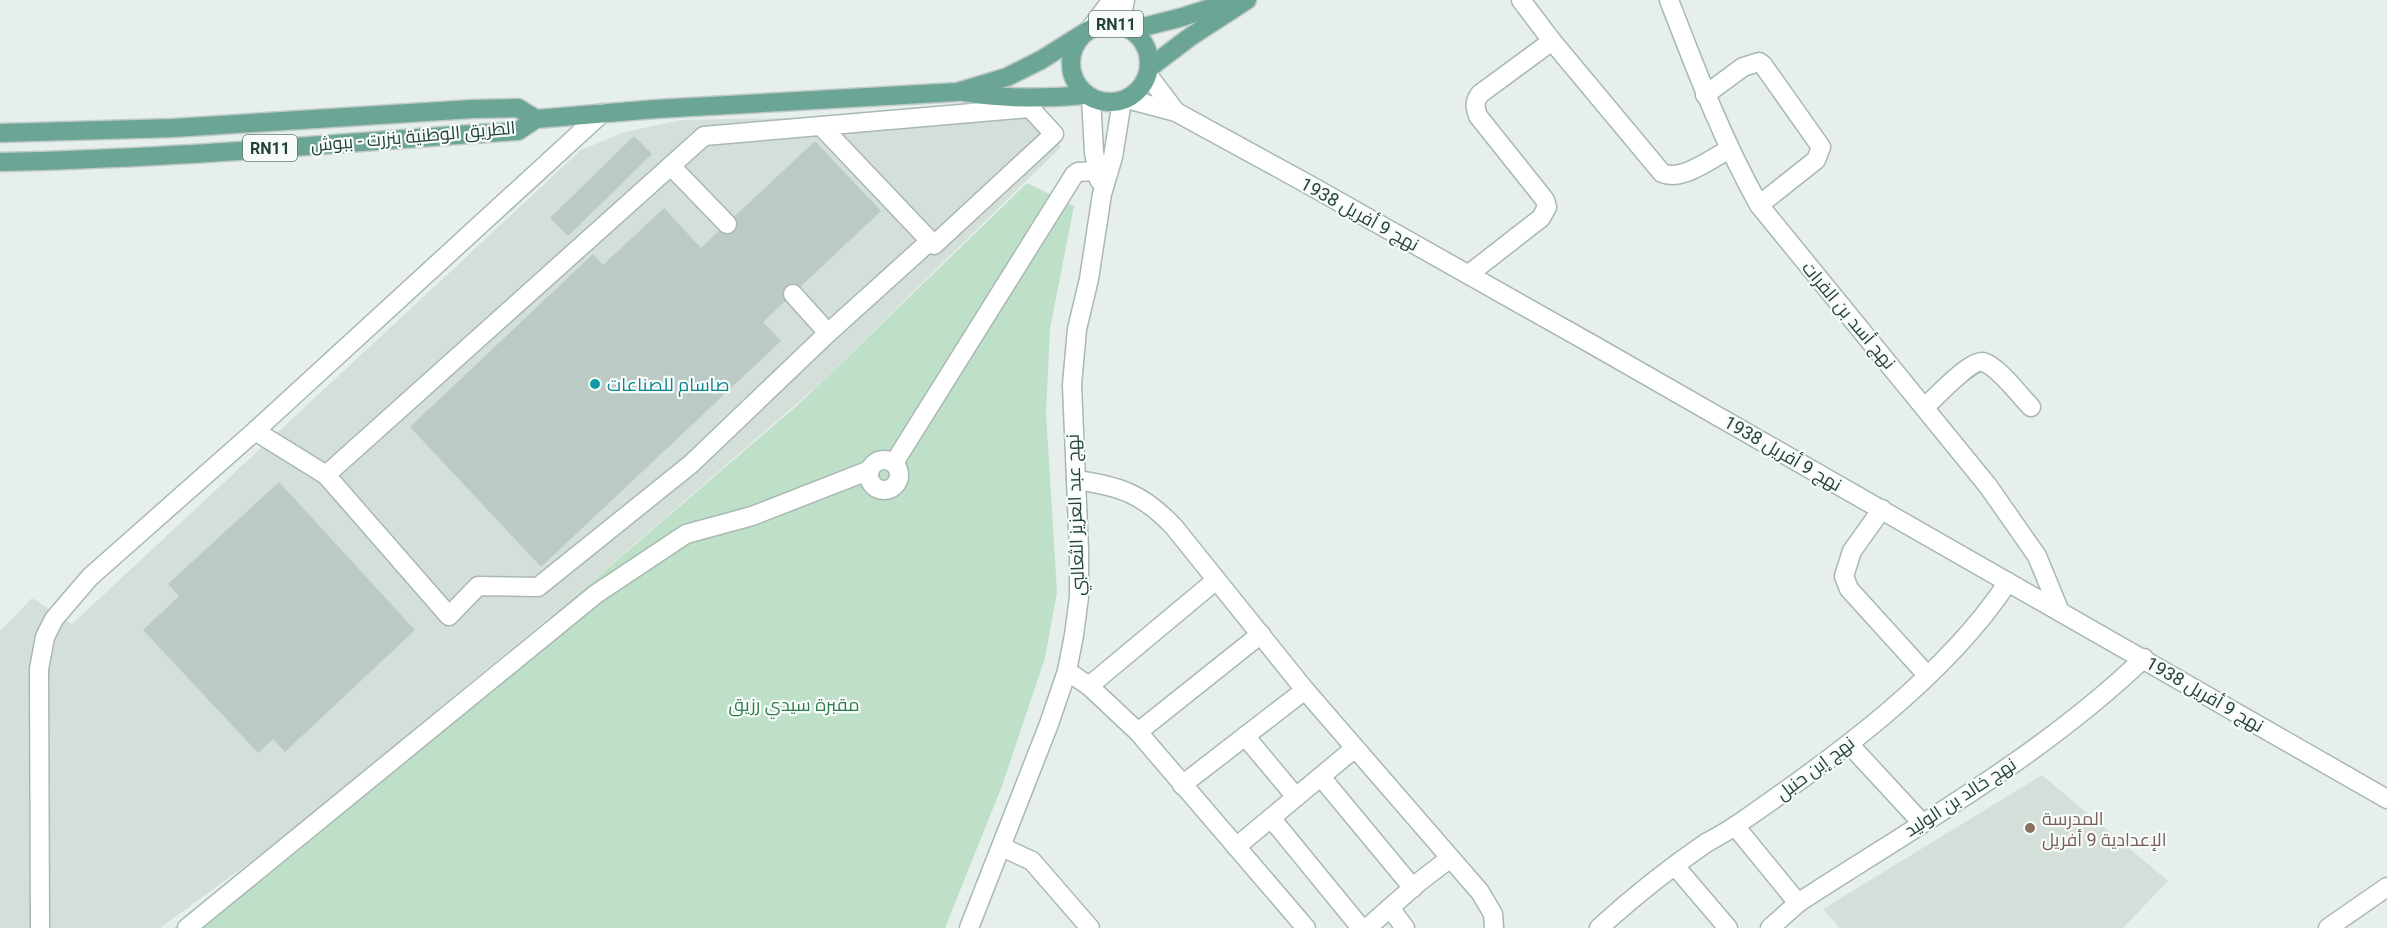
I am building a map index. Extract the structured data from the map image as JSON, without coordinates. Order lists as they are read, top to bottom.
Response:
{
  "streets": {
    "main road": ["RN11", "الطريق الوطنية بنزرت - ببوش"],
    "street": [
      "نهج 9 أفريل 1938",
      "نهج أسد بن الفرات",
      "نهج عبد العزيز الثعالبي",
      "نهج إبن حنبل",
      "نهج خالد بن الوليد"
    ]
  },
  "crossings": [
    ["RN11", "الطريق الوطنية بنزرت - ببوش"],
    ["نهج 9 أفريل 1938", "نهج أسد بن الفرات"],
    ["نهج 9 أفريل 1938", "نهج إبن حنبل"],
    ["نهج 9 أفريل 1938", "نهج خالد بن الوليد"]
  ],
  "parks": ["مقبرة سيدي رزيق"],
  "places": ["صاسام للصناعات", "المدرسة الإعدادية 9 أفريل"]
}
